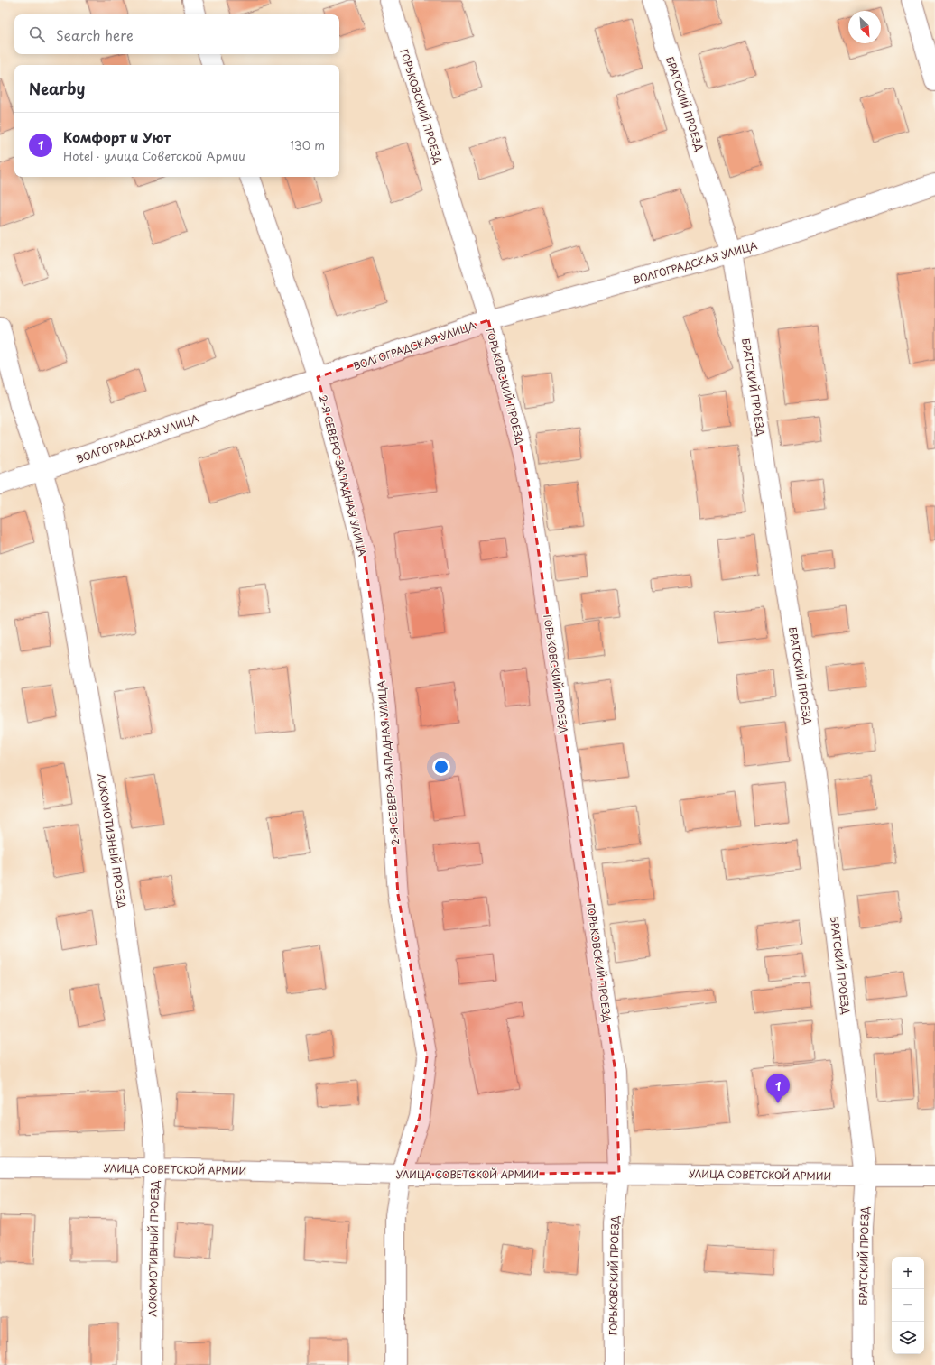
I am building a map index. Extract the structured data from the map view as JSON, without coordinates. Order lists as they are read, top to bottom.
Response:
{
  "streets": {
    "street": [
      "БРАТСКИЙ ПРОЕЗД",
      "ГОРЬКОВСКИЙ ПРОЕЗД",
      "ВОЛГОГРАДСКАЯ УЛИЦА",
      "2-Я СЕВЕРО-ЗАПАДНАЯ УЛИЦА",
      "ЛОКОМОТИВНЫЙ ПРОЕЗД",
      "УЛИЦА СОВЕТСКОЙ АРМИИ"
    ]
  },
  "crossings": [
    ["БРАТСКИЙ ПРОЕЗД", "ВОЛГОГРАДСКАЯ УЛИЦА"],
    ["БРАТСКИЙ ПРОЕЗД", "УЛИЦА СОВЕТСКОЙ АРМИИ"],
    ["ГОРЬКОВСКИЙ ПРОЕЗД", "ВОЛГОГРАДСКАЯ УЛИЦА"],
    ["ГОРЬКОВСКИЙ ПРОЕЗД", "УЛИЦА СОВЕТСКОЙ АРМИИ"],
    ["ВОЛГОГРАДСКАЯ УЛИЦА", "2-Я СЕВЕРО-ЗАПАДНАЯ УЛИЦА"],
    ["ВОЛГОГРАДСКАЯ УЛИЦА", "ЛОКОМОТИВНЫЙ ПРОЕЗД"],
    ["2-Я СЕВЕРО-ЗАПАДНАЯ УЛИЦА", "УЛИЦА СОВЕТСКОЙ АРМИИ"],
    ["ЛОКОМОТИВНЫЙ ПРОЕЗД", "УЛИЦА СОВЕТСКОЙ АРМИИ"]
  ],
  "north": "bottom right",
  "page": {
    "search": "Search here",
    "heading": "Nearby",
    "list": [
      {
        "mark": "1",
        "name": "Комфорт и Уют",
        "note": "Hotel · улица Советской Армии",
        "value": "130 m"
      }
    ],
    "pins": "1",
    "map_buttons": ["+", "−"]
  }
}
